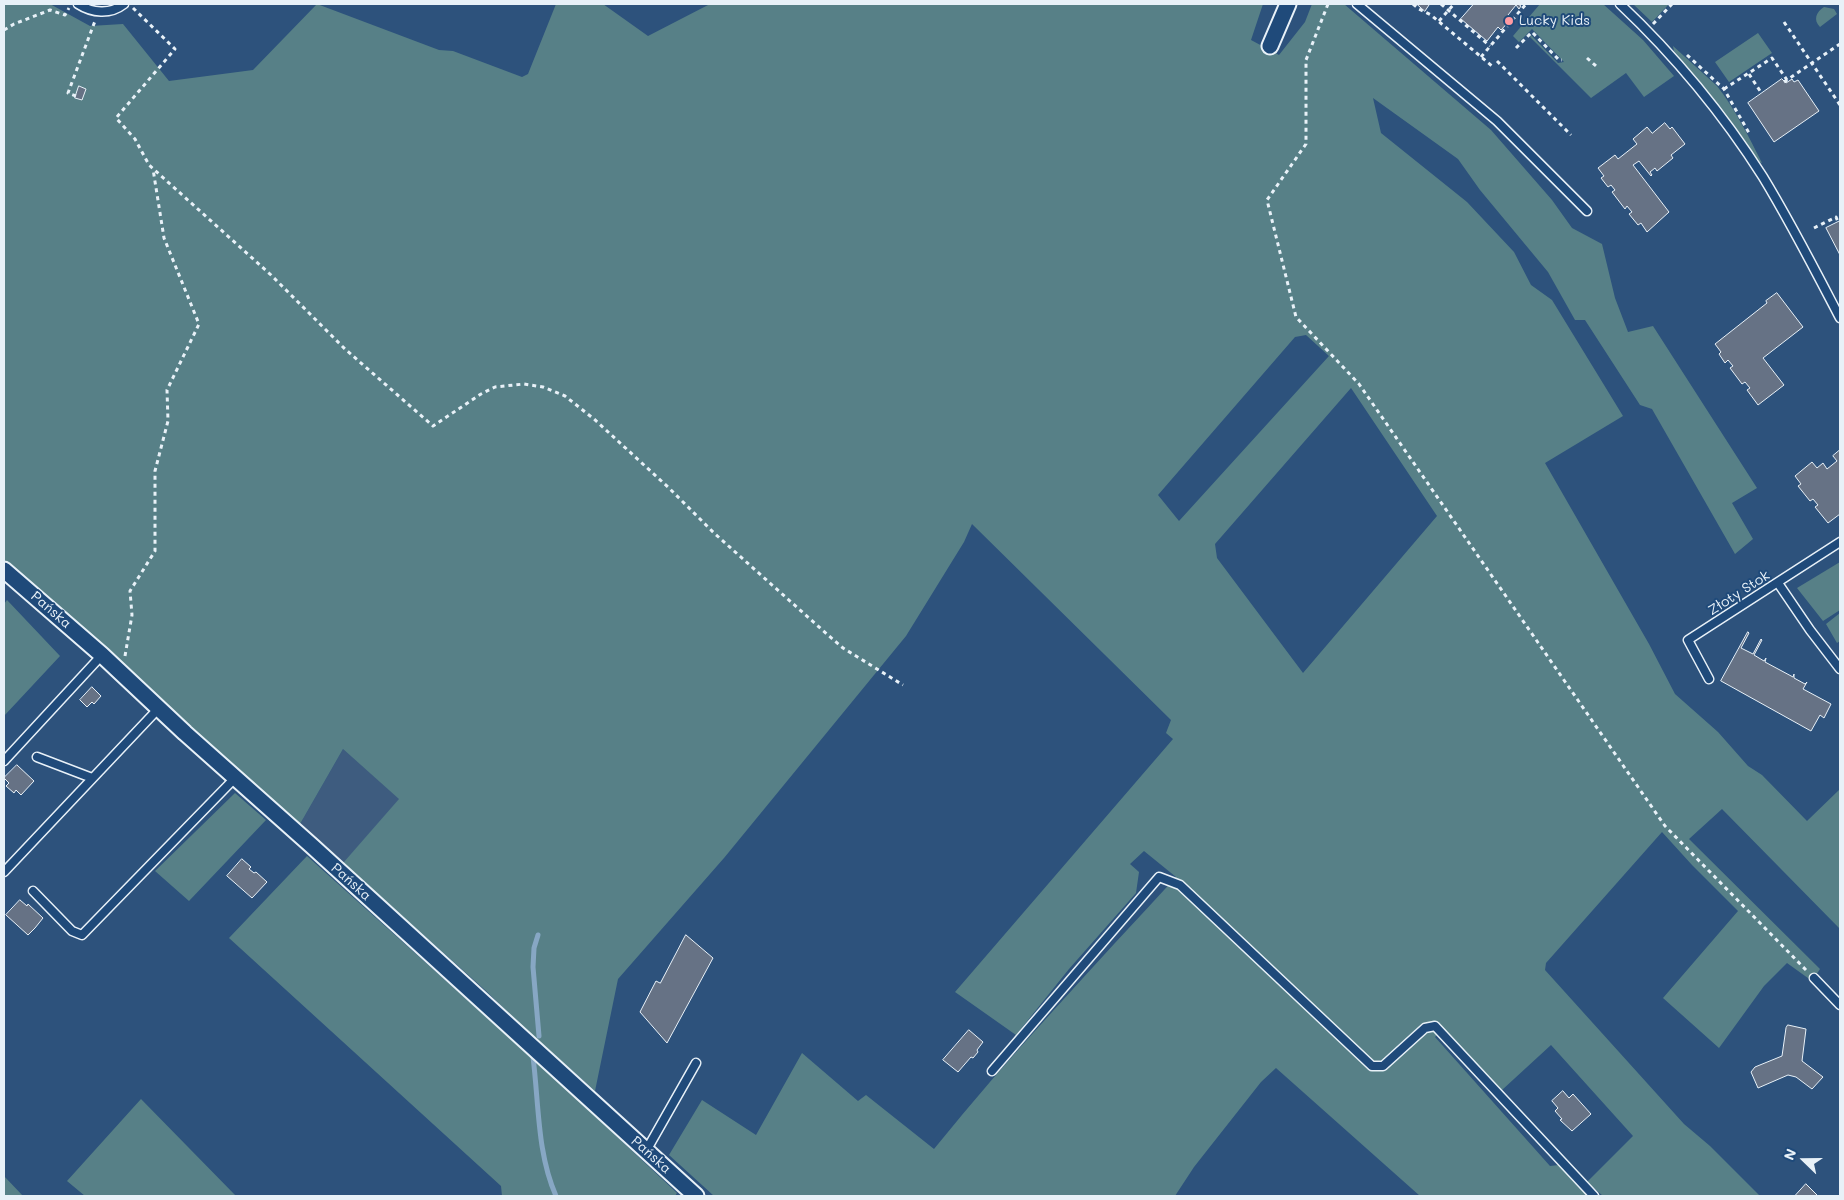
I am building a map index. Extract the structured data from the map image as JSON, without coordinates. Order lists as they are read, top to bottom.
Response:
{
  "streets": {
    "street": ["Pańska"],
    "lane": ["Złoty Stok"]
  },
  "places": ["Lucky Kids"],
  "north": "left"
}
